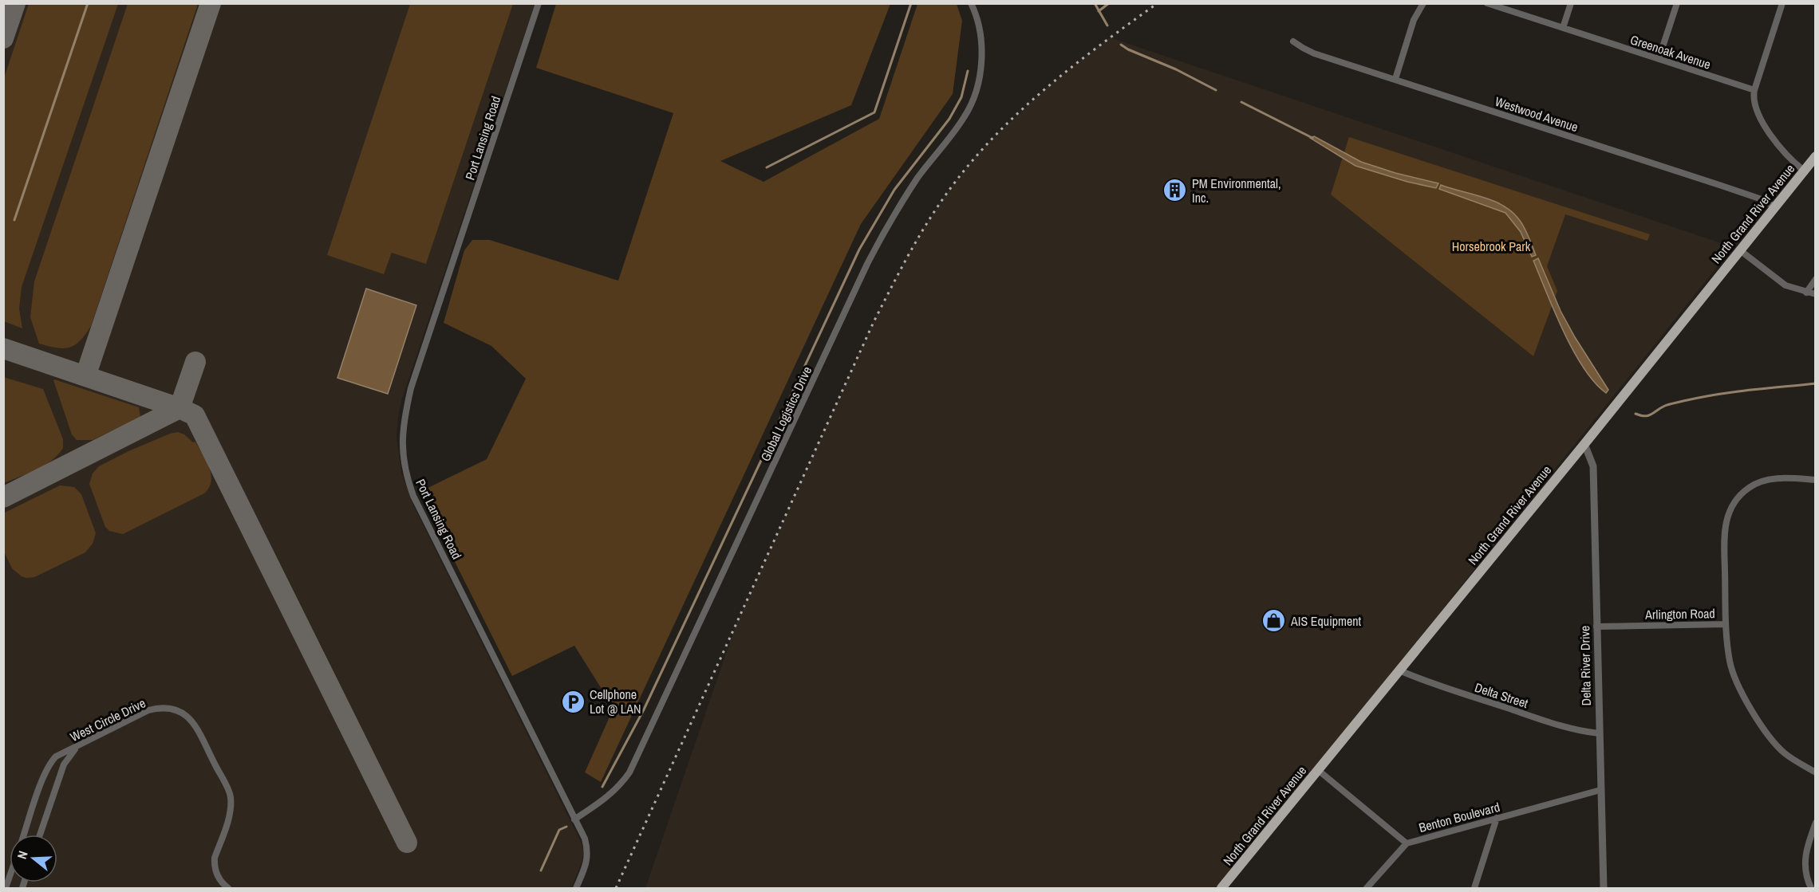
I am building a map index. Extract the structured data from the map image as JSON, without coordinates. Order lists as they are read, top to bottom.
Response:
{
  "streets": {
    "main road": ["North Grand River Avenue"],
    "street": [
      "Greenoak Avenue",
      "Westwood Avenue",
      "Port Lansing Road",
      "Global Logistics Drive",
      "Arlington Road",
      "Delta River Drive",
      "Delta Street",
      "West Circle Drive",
      "Benton Boulevard"
    ]
  },
  "crossings": [
    ["Westwood Avenue", "North Grand River Avenue"],
    ["Port Lansing Road", "Global Logistics Drive"],
    ["North Grand River Avenue", "Delta River Drive"],
    ["North Grand River Avenue", "Delta Street"],
    ["North Grand River Avenue", "Benton Boulevard"],
    ["Arlington Road", "Delta River Drive"],
    ["Delta River Drive", "Delta Street"],
    ["Delta River Drive", "Benton Boulevard"]
  ],
  "parks": ["Horsebrook Park"],
  "places": {
    "building": ["PM Environmental, Inc."],
    "shop": ["AIS Equipment"],
    "parking": ["Cellphone Lot @ LAN"]
  },
  "north": "left"
}
